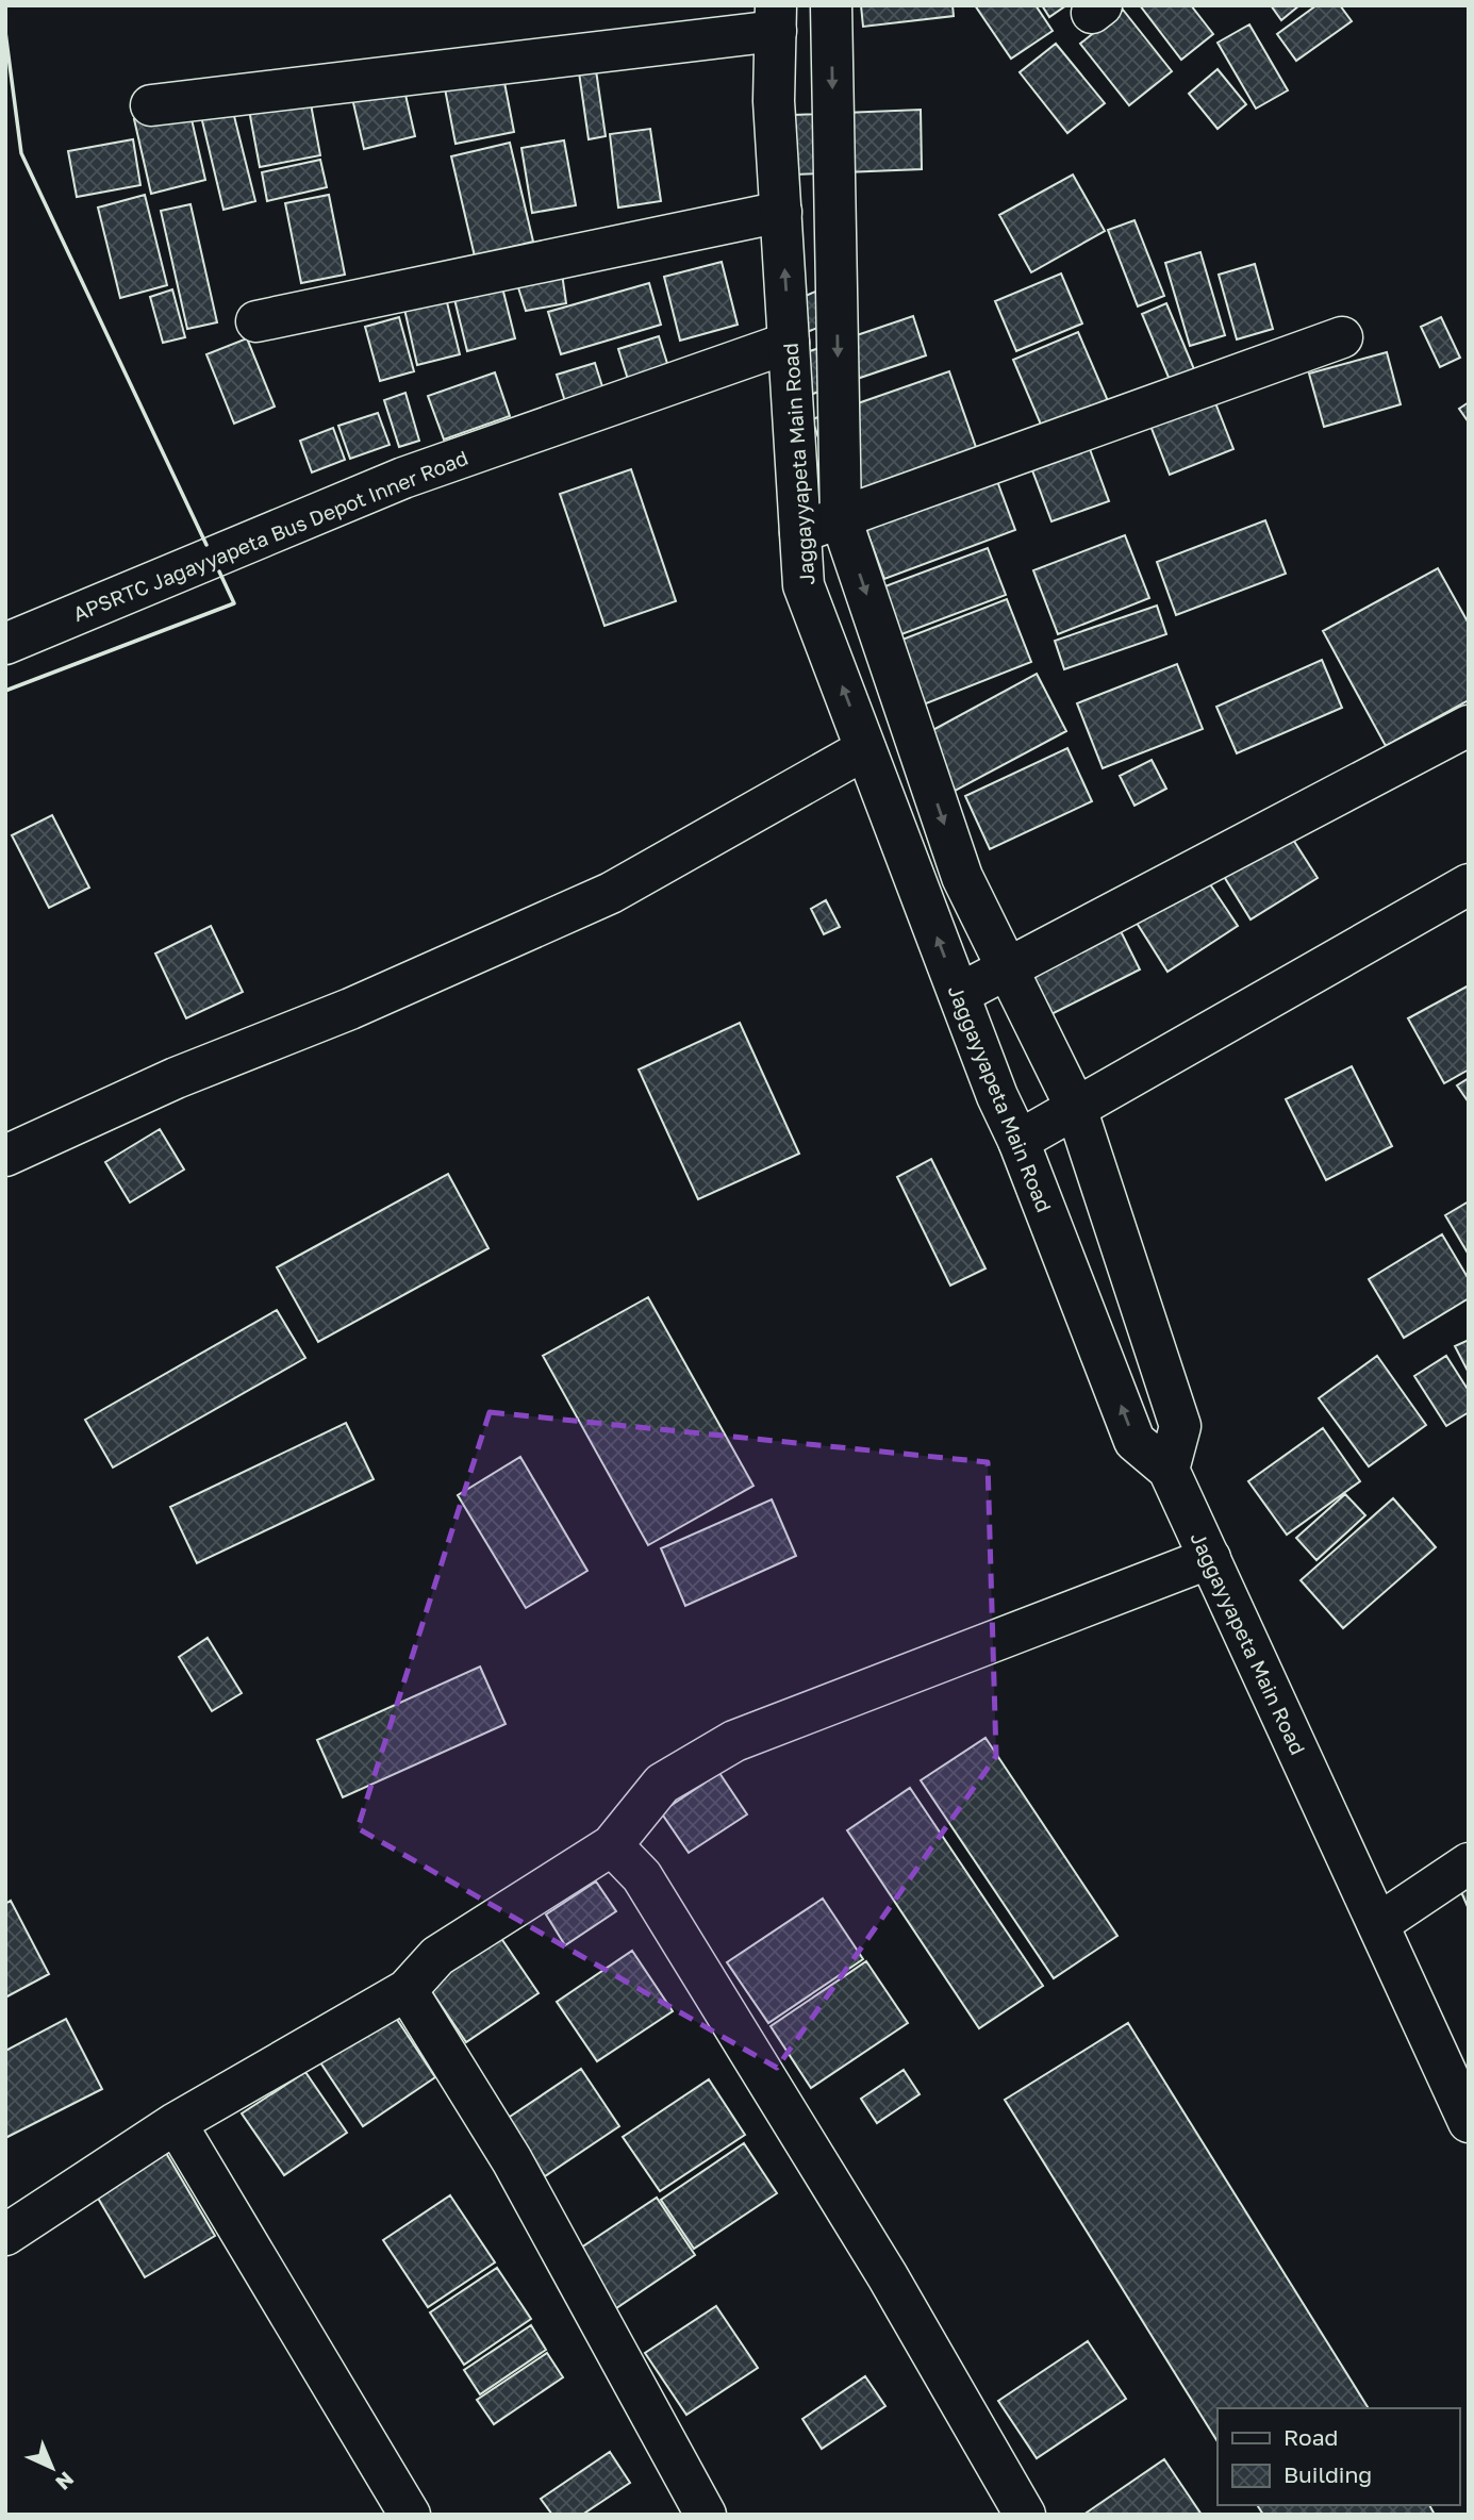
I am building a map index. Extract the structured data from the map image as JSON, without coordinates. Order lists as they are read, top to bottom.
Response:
{
  "streets": {
    "street": ["Jaggayyapeta Main Road", "APSRTC Jagayyapeta Bus Depot Inner Road"]
  },
  "crossings": [
    ["Jaggayyapeta Main Road", "APSRTC Jagayyapeta Bus Depot Inner Road"]
  ],
  "legend": ["Road", "Building"],
  "north": "bottom right"
}
